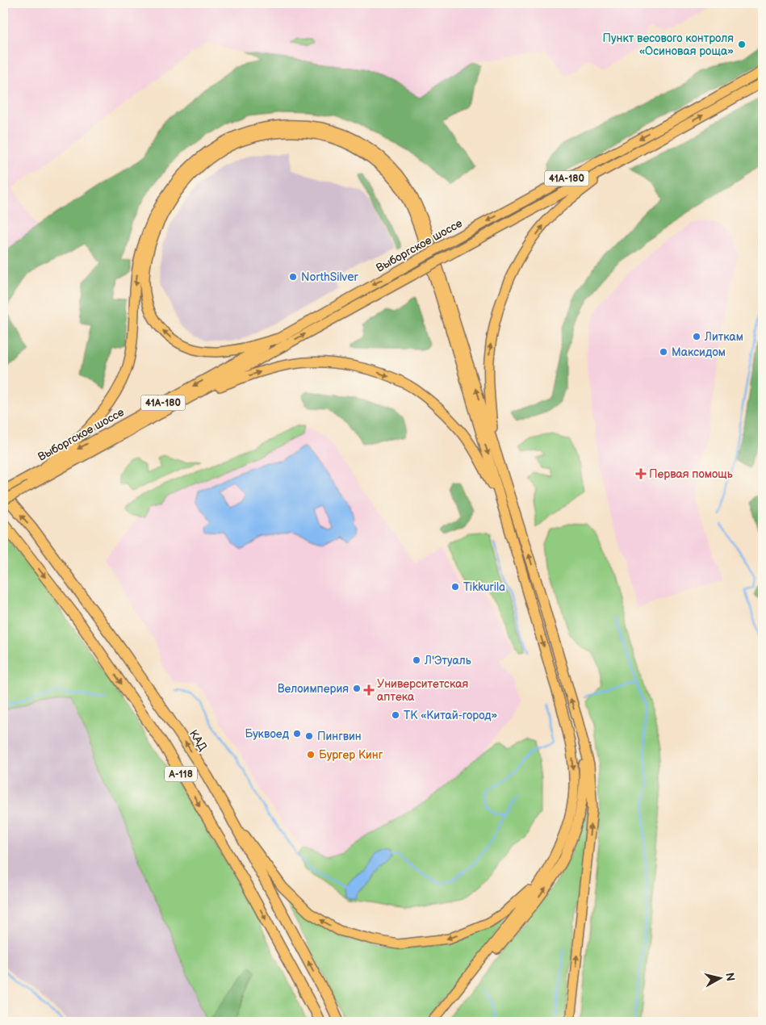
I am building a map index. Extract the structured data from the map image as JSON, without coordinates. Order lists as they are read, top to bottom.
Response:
{
  "streets": {
    "highway": ["КАД", "А-118"],
    "main road": ["41А-180", "Выборгское шоссе"]
  },
  "places": {
    "other": [
      "Пункт весового контроля «Осиновая роща»",
      "NorthSilver",
      "Литкам",
      "Максидом",
      "Tikkurila",
      "Л'Этуаль",
      "Велоимперия",
      "ТК «Китай-город»",
      "Буквоед",
      "Пингвин",
      "Бургер Кинг"
    ],
    "health": ["Первая помощь", "Университетская аптека"]
  },
  "north": "right"
}
